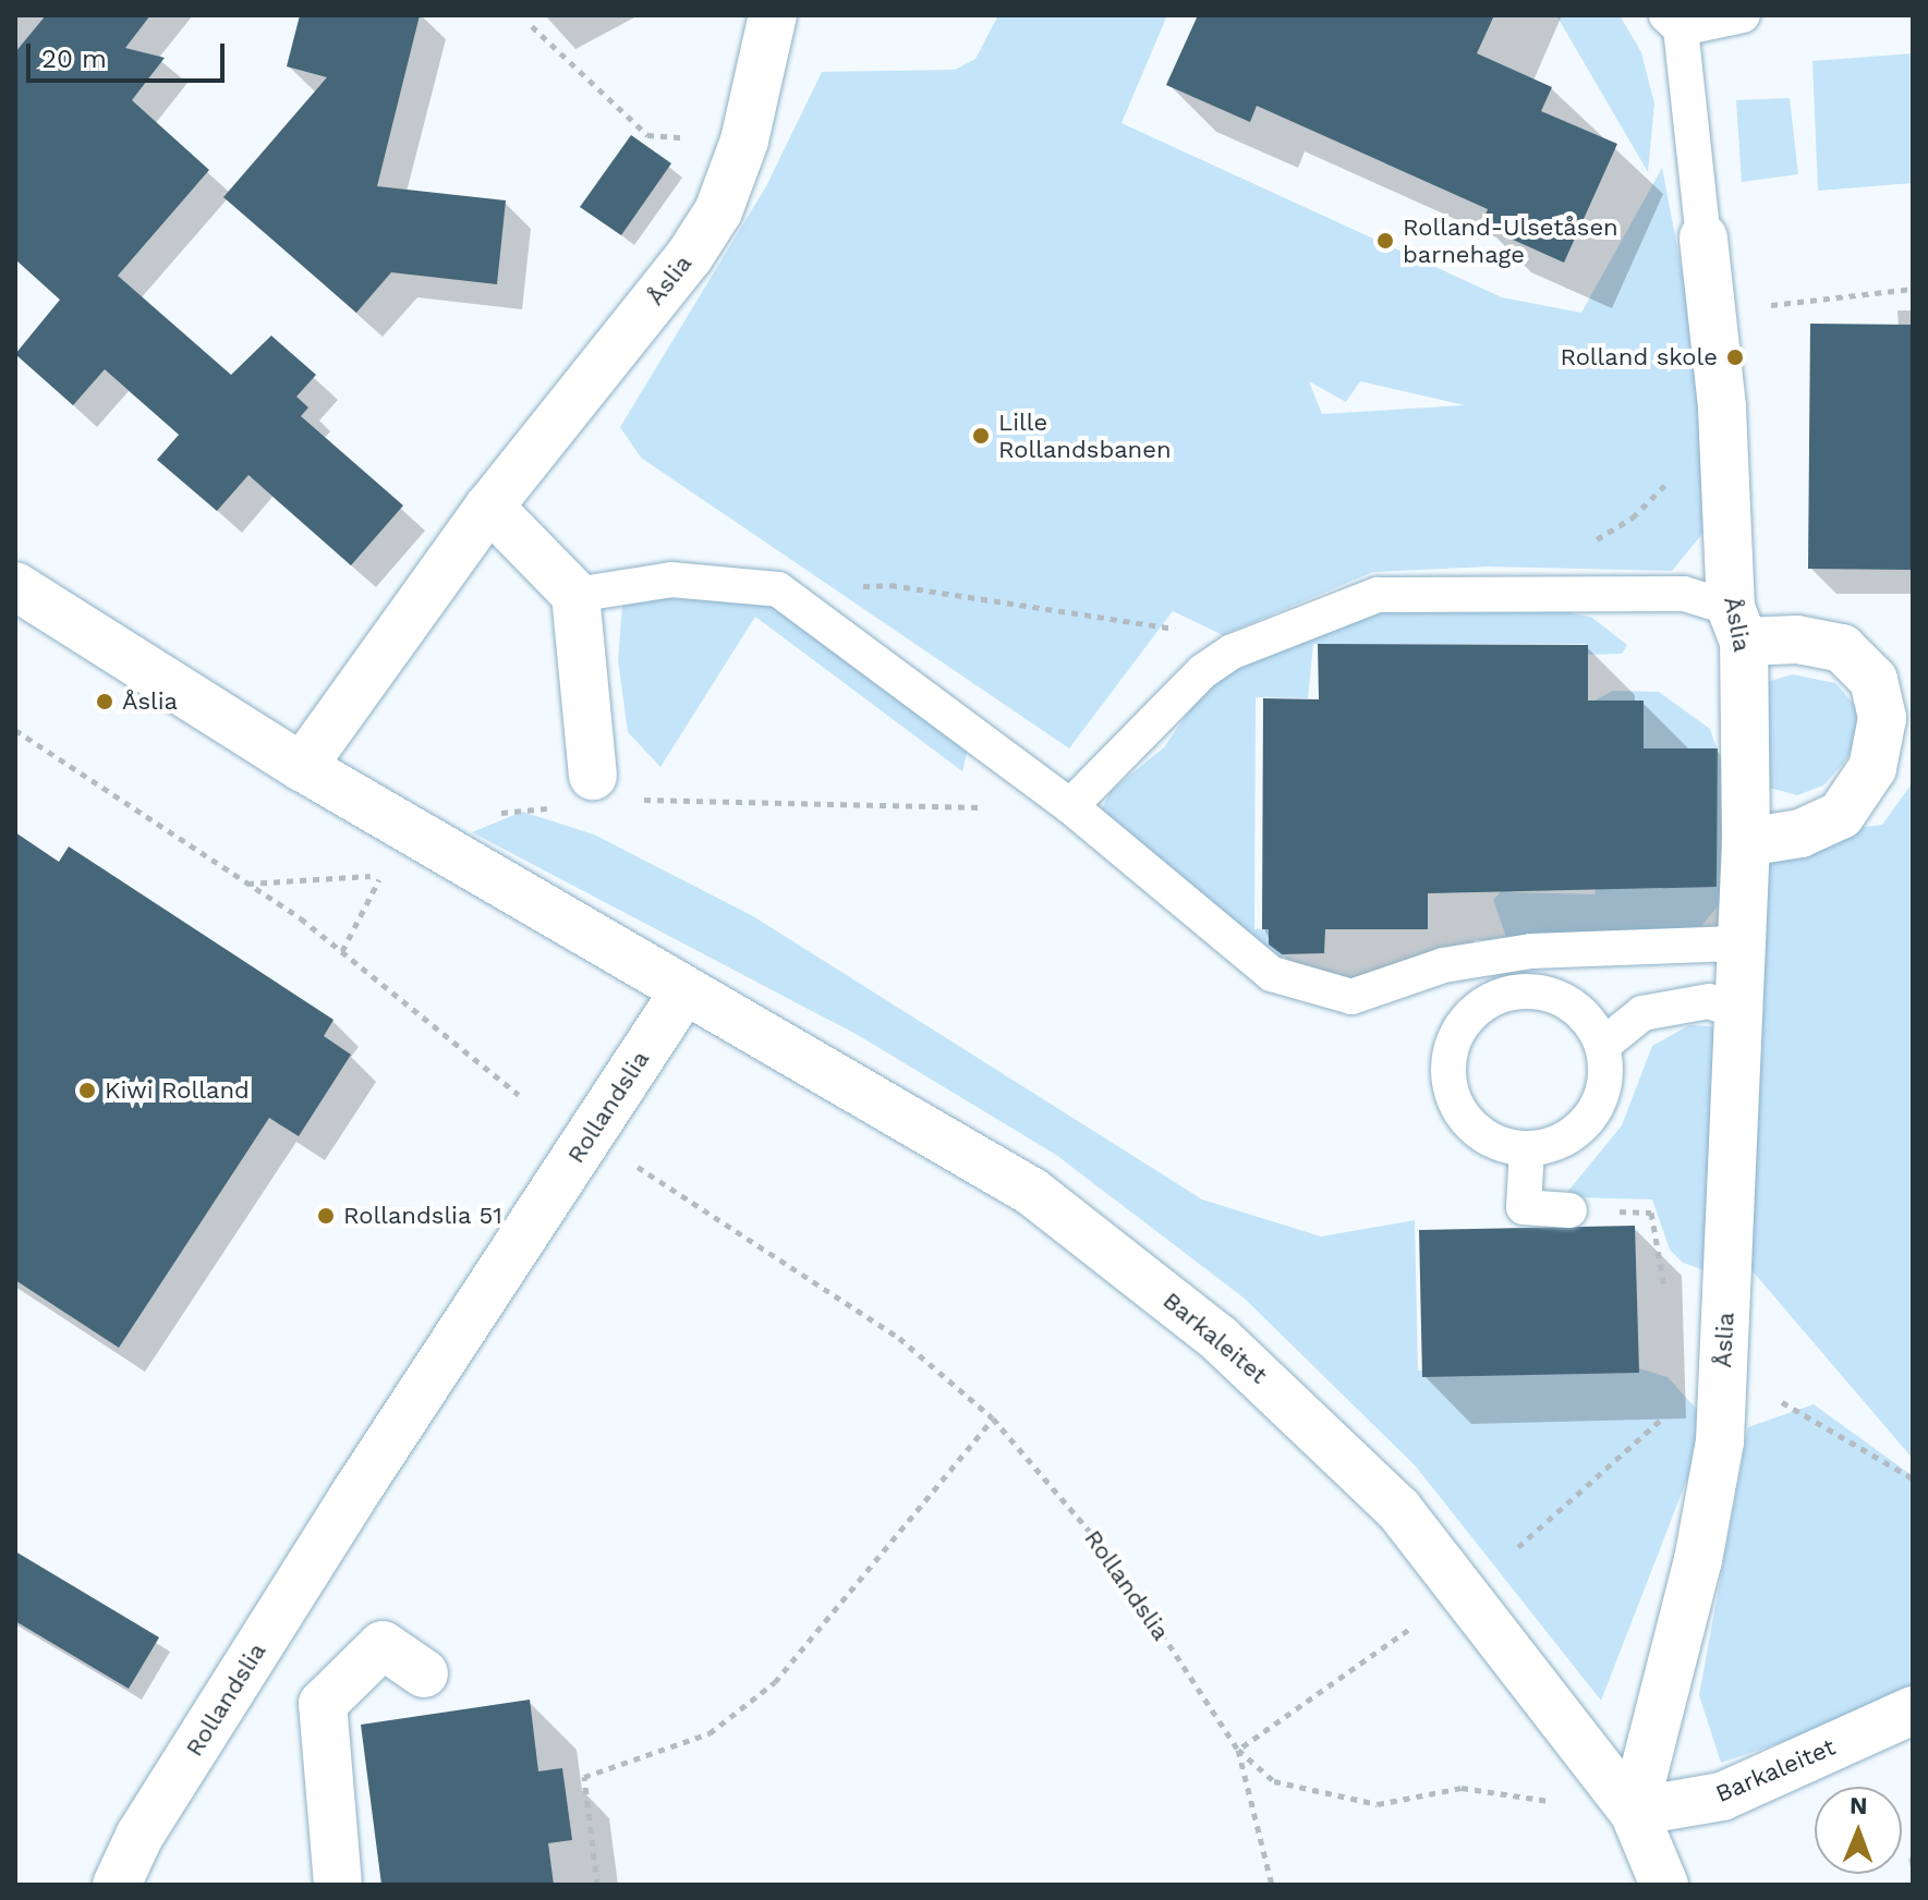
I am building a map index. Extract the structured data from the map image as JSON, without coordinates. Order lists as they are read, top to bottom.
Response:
{
  "streets": {
    "street": ["Åslia", "Rollandslia", "Barkaleitet"]
  },
  "crossings": [
    ["Åslia", "Barkaleitet"],
    ["Rollandslia", "Barkaleitet"]
  ],
  "places": [
    "Rolland-Ulsetåsen barnehage",
    "Rolland skole",
    "Lille Rollandsbanen",
    "Åslia",
    "Kiwi Rolland",
    "Rollandslia 51"
  ],
  "scale_bar": "20 m",
  "north": "top"
}
